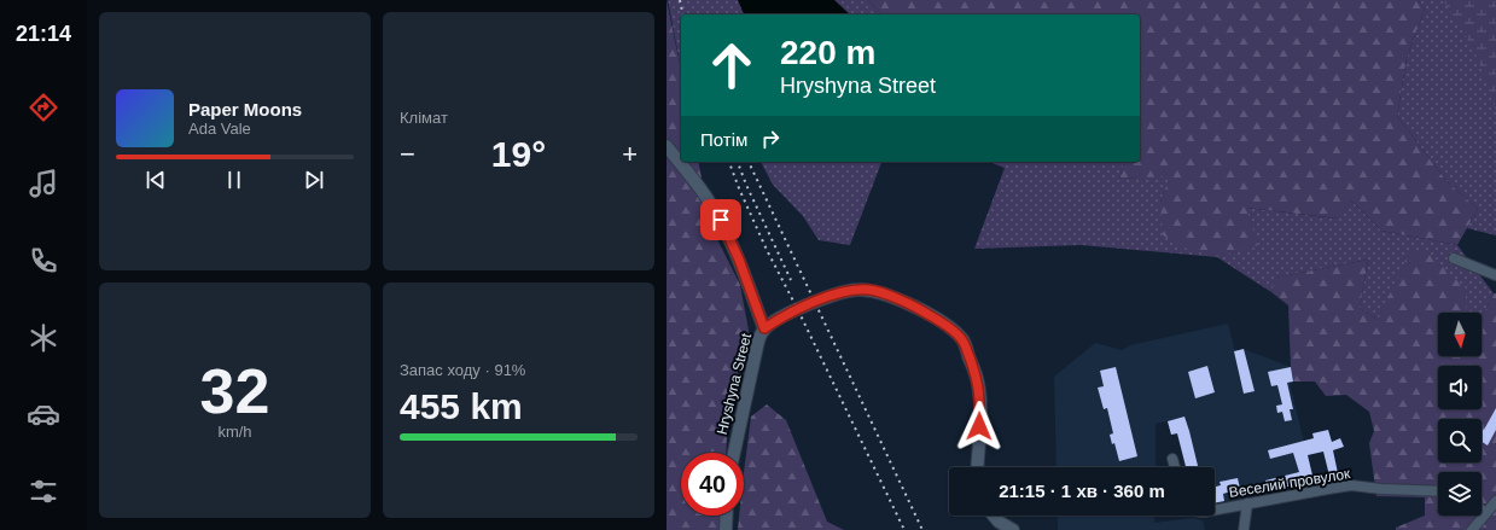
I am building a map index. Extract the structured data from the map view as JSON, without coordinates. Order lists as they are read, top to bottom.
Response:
{
  "streets": {
    "street": ["Hryshyna Street", "Веселий провулок"]
  },
  "north": "bottom",
  "page": {
    "tabs": "21:14",
    "tile": [
      "Клімат",
      ["32", "km/h"],
      ["Запас ходу · 91%", "455 km"]
    ],
    "turn": ["220 m", "Hryshyna Street"],
    "song": ["Paper Moons", "Ada Vale"],
    "then": "Потім",
    "heat": ["−", "19°", "+"],
    "limit": "40",
    "trip": "21:15 · 1 хв · 360 m"
  }
}
